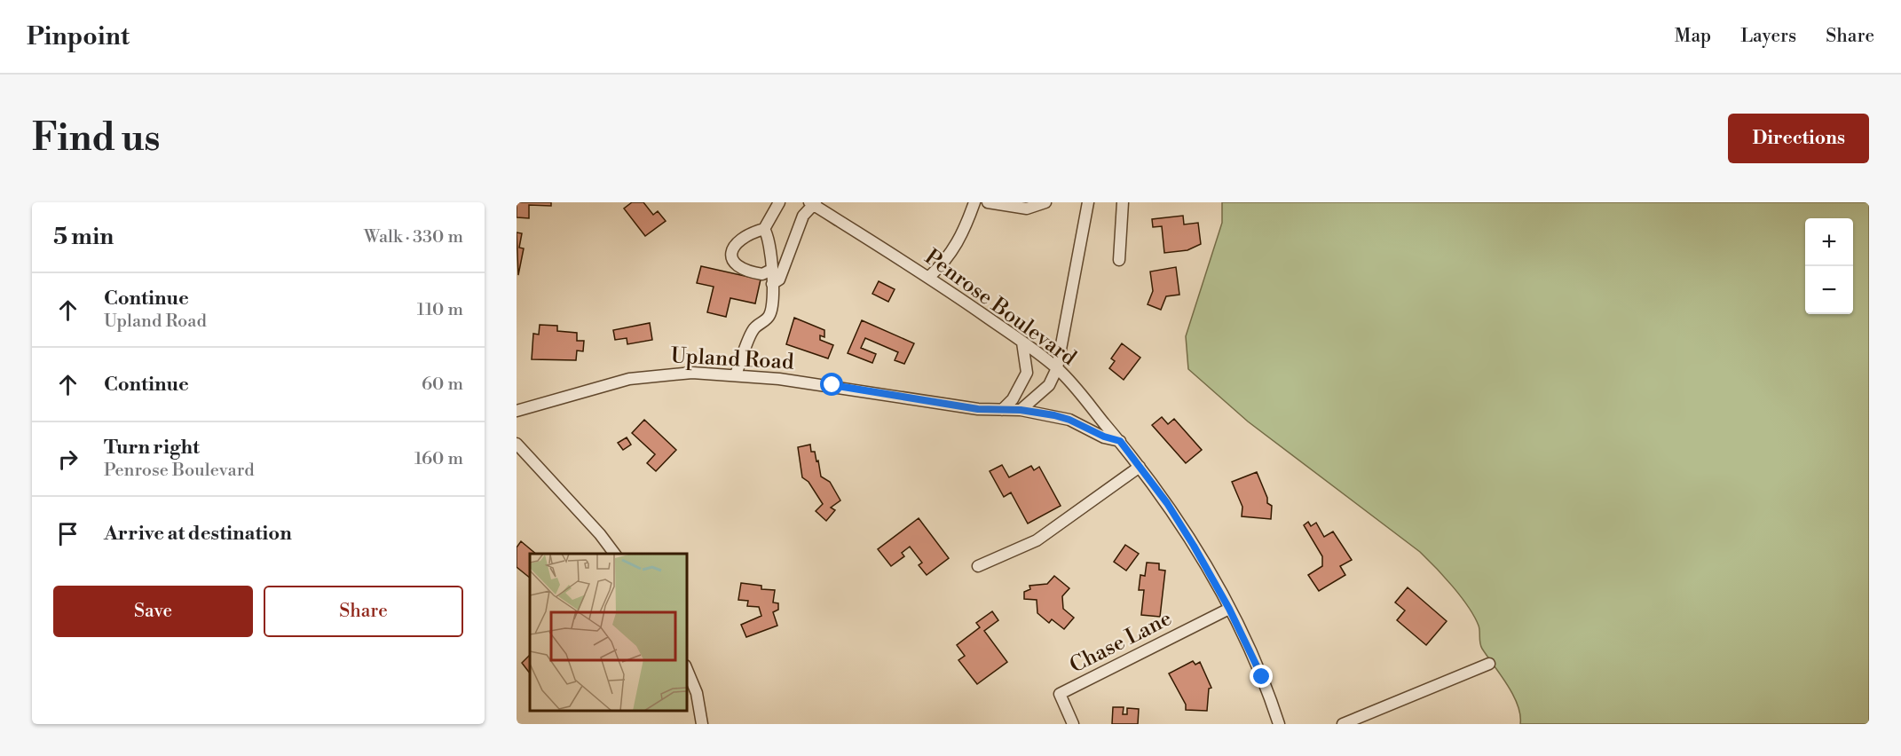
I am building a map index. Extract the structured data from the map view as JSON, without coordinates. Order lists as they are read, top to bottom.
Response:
{
  "streets": {
    "street": ["Penrose Boulevard", "Upland Road", "Chase Lane"]
  },
  "crossings": [
    ["Penrose Boulevard", "Upland Road"],
    ["Penrose Boulevard", "Chase Lane"]
  ],
  "page": {
    "header": "Pinpoint",
    "nav": ["Map", "Layers", "Share"],
    "buttons": [
      "Directions",
      ["Save", "Share"]
    ],
    "title": "Find us",
    "heading": ["5 min", "Walk · 330 m"],
    "map_buttons": ["+", "−"],
    "list": [
      ["Continue", "Upland Road", "110 m"],
      ["Continue", "60 m"],
      ["Turn right", "Penrose Boulevard", "160 m"],
      "Arrive at destination"
    ]
  }
}
